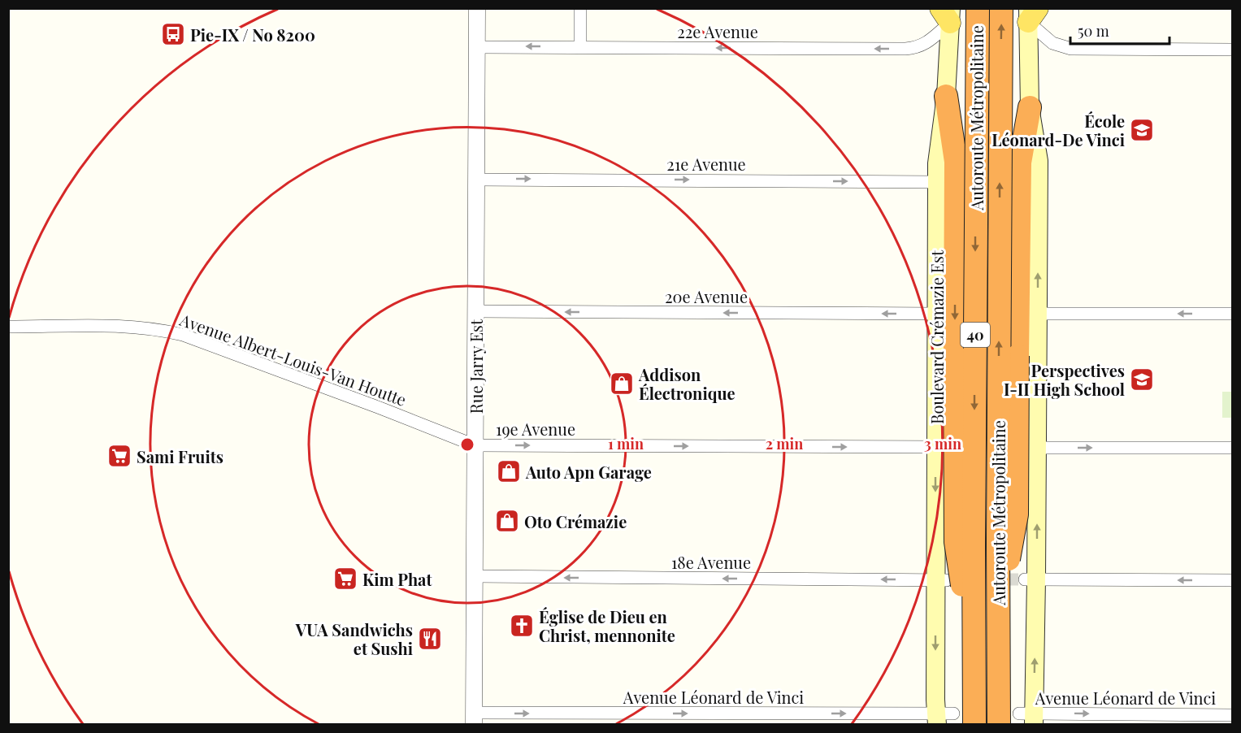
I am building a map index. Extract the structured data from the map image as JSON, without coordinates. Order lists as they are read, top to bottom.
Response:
{
  "streets": {
    "highway": ["Autoroute Métropolitaine", "40"],
    "main road": ["Boulevard Crémazie Est"],
    "street": [
      "22e Avenue",
      "21e Avenue",
      "20e Avenue",
      "Avenue Albert-Louis-Van Houtte",
      "Rue Jarry Est",
      "19e Avenue",
      "18e Avenue",
      "Avenue Léonard de Vinci"
    ]
  },
  "crossings": [
    ["22e Avenue", "Boulevard Crémazie Est"],
    ["22e Avenue", "Rue Jarry Est"],
    ["21e Avenue", "Boulevard Crémazie Est"],
    ["21e Avenue", "Rue Jarry Est"],
    ["20e Avenue", "Boulevard Crémazie Est"],
    ["20e Avenue", "Rue Jarry Est"],
    ["Boulevard Crémazie Est", "19e Avenue"],
    ["Boulevard Crémazie Est", "18e Avenue"],
    ["Boulevard Crémazie Est", "Avenue Léonard de Vinci"],
    ["Avenue Albert-Louis-Van Houtte", "Rue Jarry Est"],
    ["Avenue Albert-Louis-Van Houtte", "19e Avenue"],
    ["Rue Jarry Est", "19e Avenue"],
    ["Rue Jarry Est", "18e Avenue"],
    ["Rue Jarry Est", "Avenue Léonard de Vinci"]
  ],
  "one_way": [
    "22e Avenue",
    "21e Avenue",
    "20e Avenue",
    "19e Avenue",
    "18e Avenue",
    "Avenue Léonard de Vinci"
  ],
  "places": {
    "bus stop": ["Pie-IX / No 8200"],
    "school or university": ["École Léonard-De Vinci", "Perspectives I-II High School"],
    "shop": ["Addison Électronique", "Auto Apn Garage", "Oto Crémazie"],
    "supermarket": ["Sami Fruits", "Kim Phat"],
    "church": ["Église de Dieu en Christ, mennonite"],
    "restaurant": ["VUA Sandwichs et Sushi"]
  },
  "scale_bar": "50 m",
  "rings": ["1 min", "2 min", "3 min"]
}
